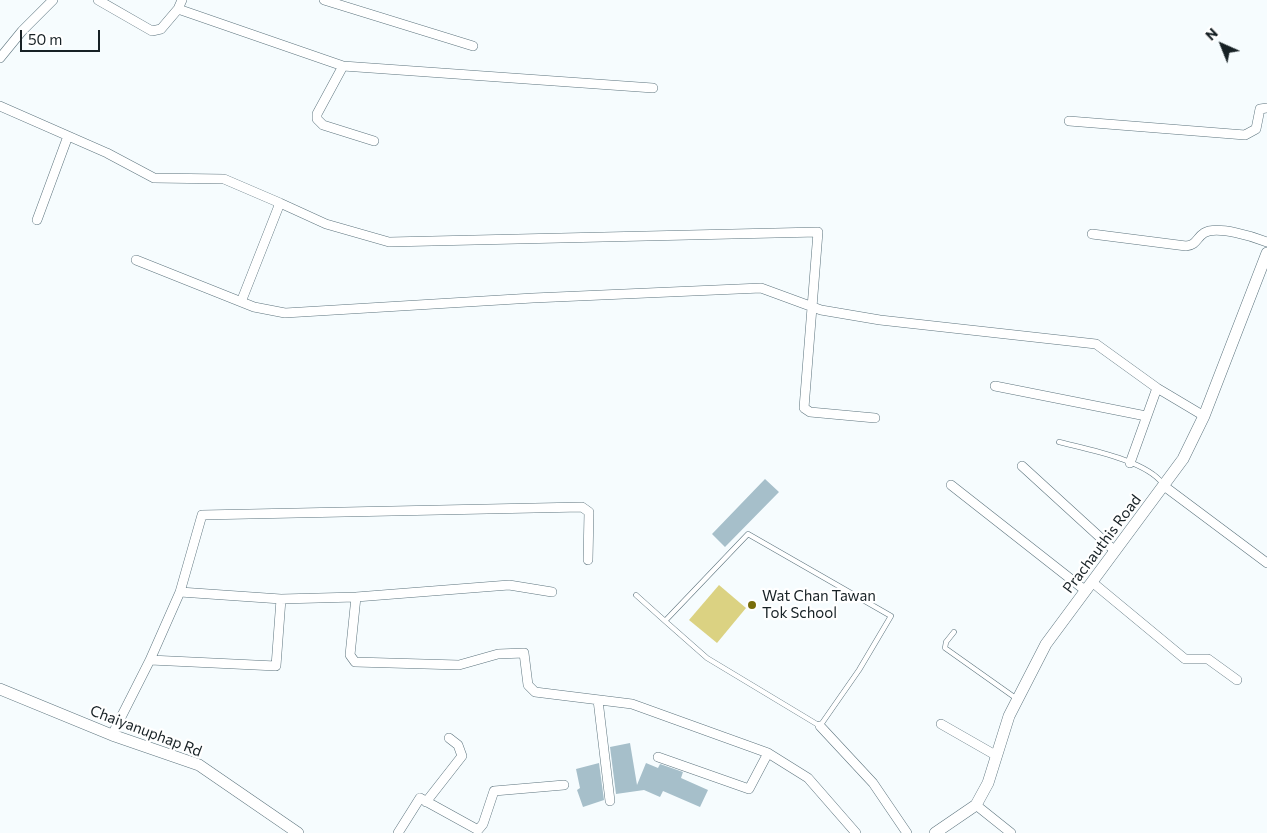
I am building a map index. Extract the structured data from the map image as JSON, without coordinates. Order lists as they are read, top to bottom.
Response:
{
  "streets": {
    "street": ["Prachauthis Road", "Chaiyanuphap Rd"]
  },
  "places": ["Wat Chan Tawan Tok School"],
  "scale_bar": "50 m",
  "north": "top left"
}
